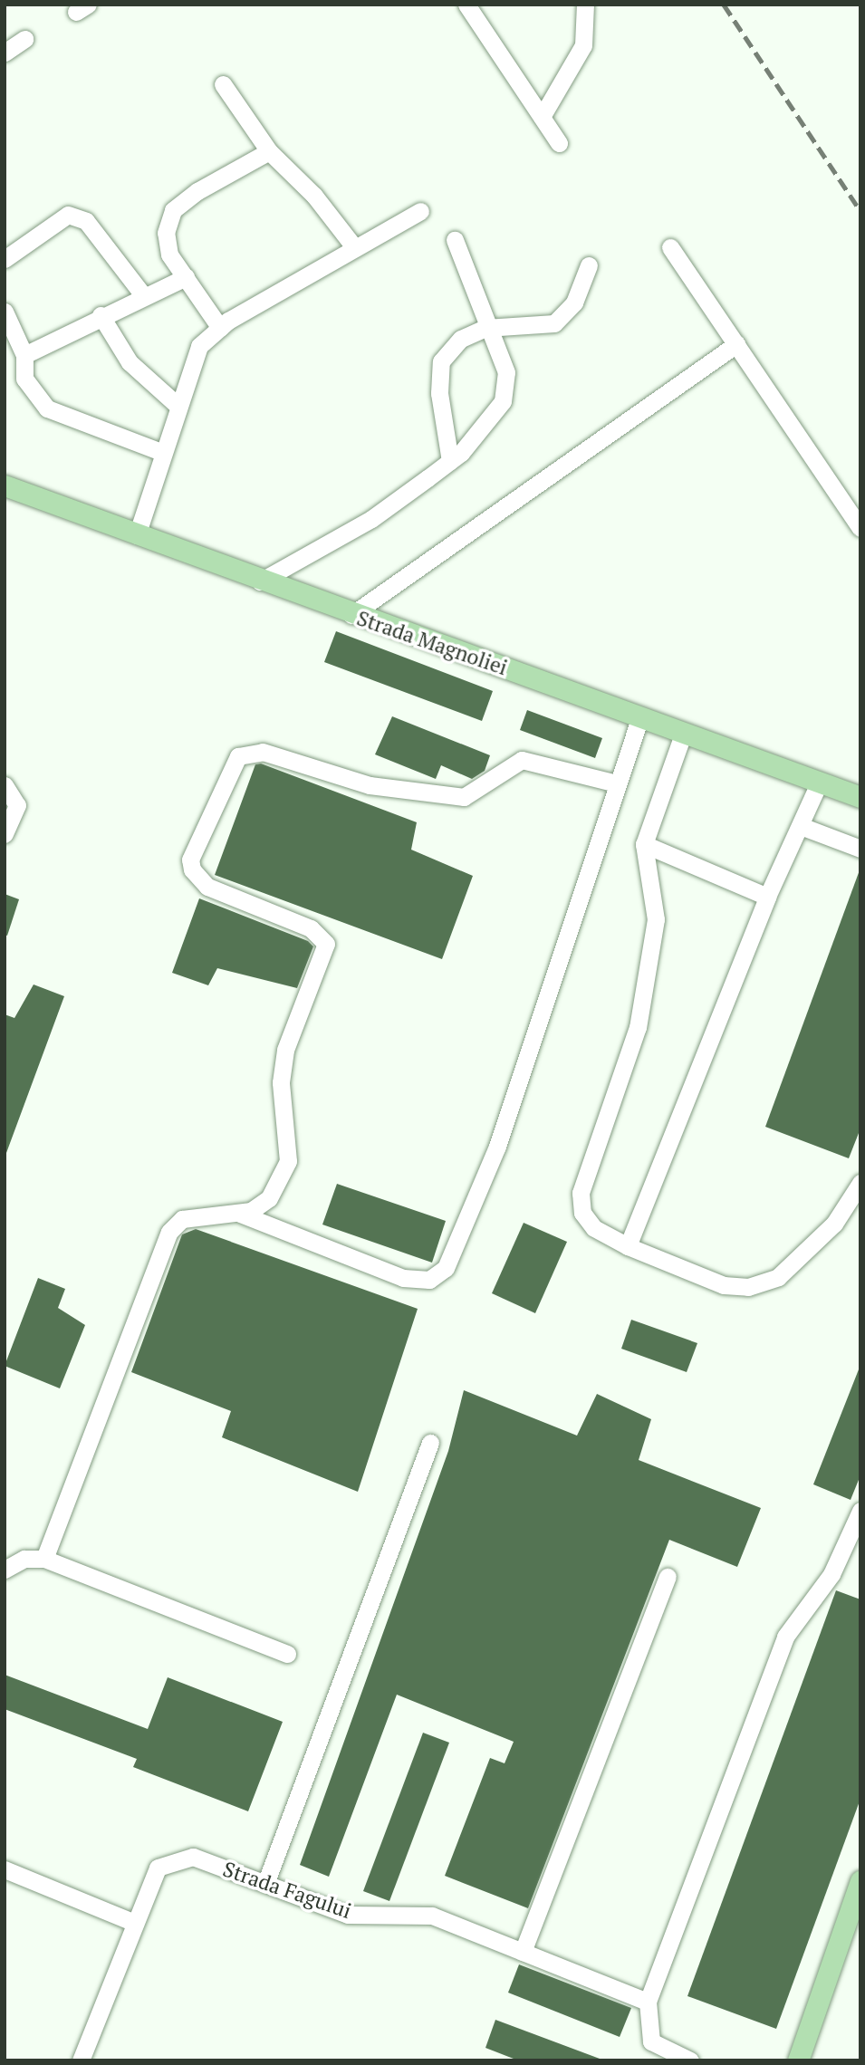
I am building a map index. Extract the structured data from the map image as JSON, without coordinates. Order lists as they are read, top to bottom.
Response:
{
  "streets": {
    "main road": ["Strada Magnoliei"],
    "street": ["Strada Fagului"]
  }
}
